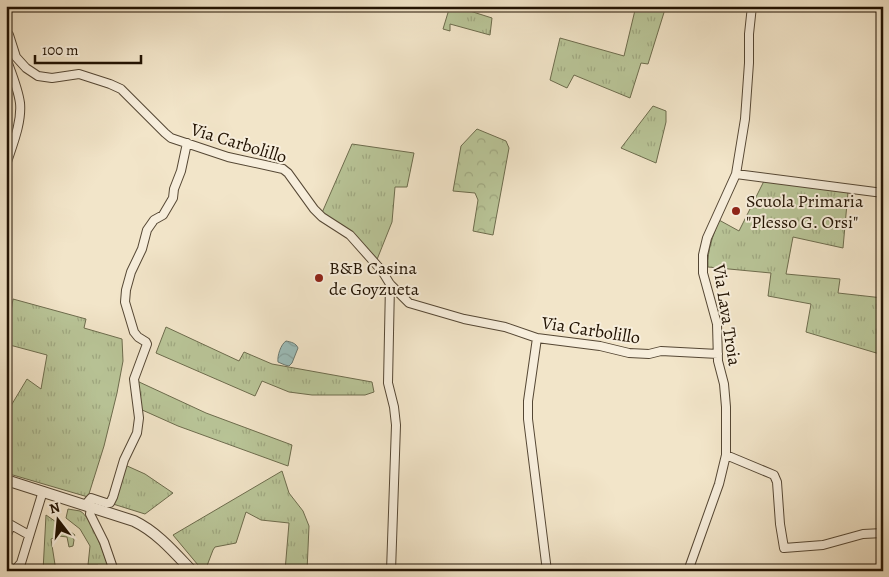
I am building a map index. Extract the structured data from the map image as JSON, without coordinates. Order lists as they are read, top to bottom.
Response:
{
  "streets": {
    "street": ["Via Carbolillo", "Via Lava Troia"]
  },
  "crossings": [
    ["Via Carbolillo", "Via Lava Troia"]
  ],
  "places": ["Scuola Primaria \"Plesso G. Orsi\"", "B&B Casina de Goyzueta"],
  "scale_bar": "100 m",
  "north": "top"
}
